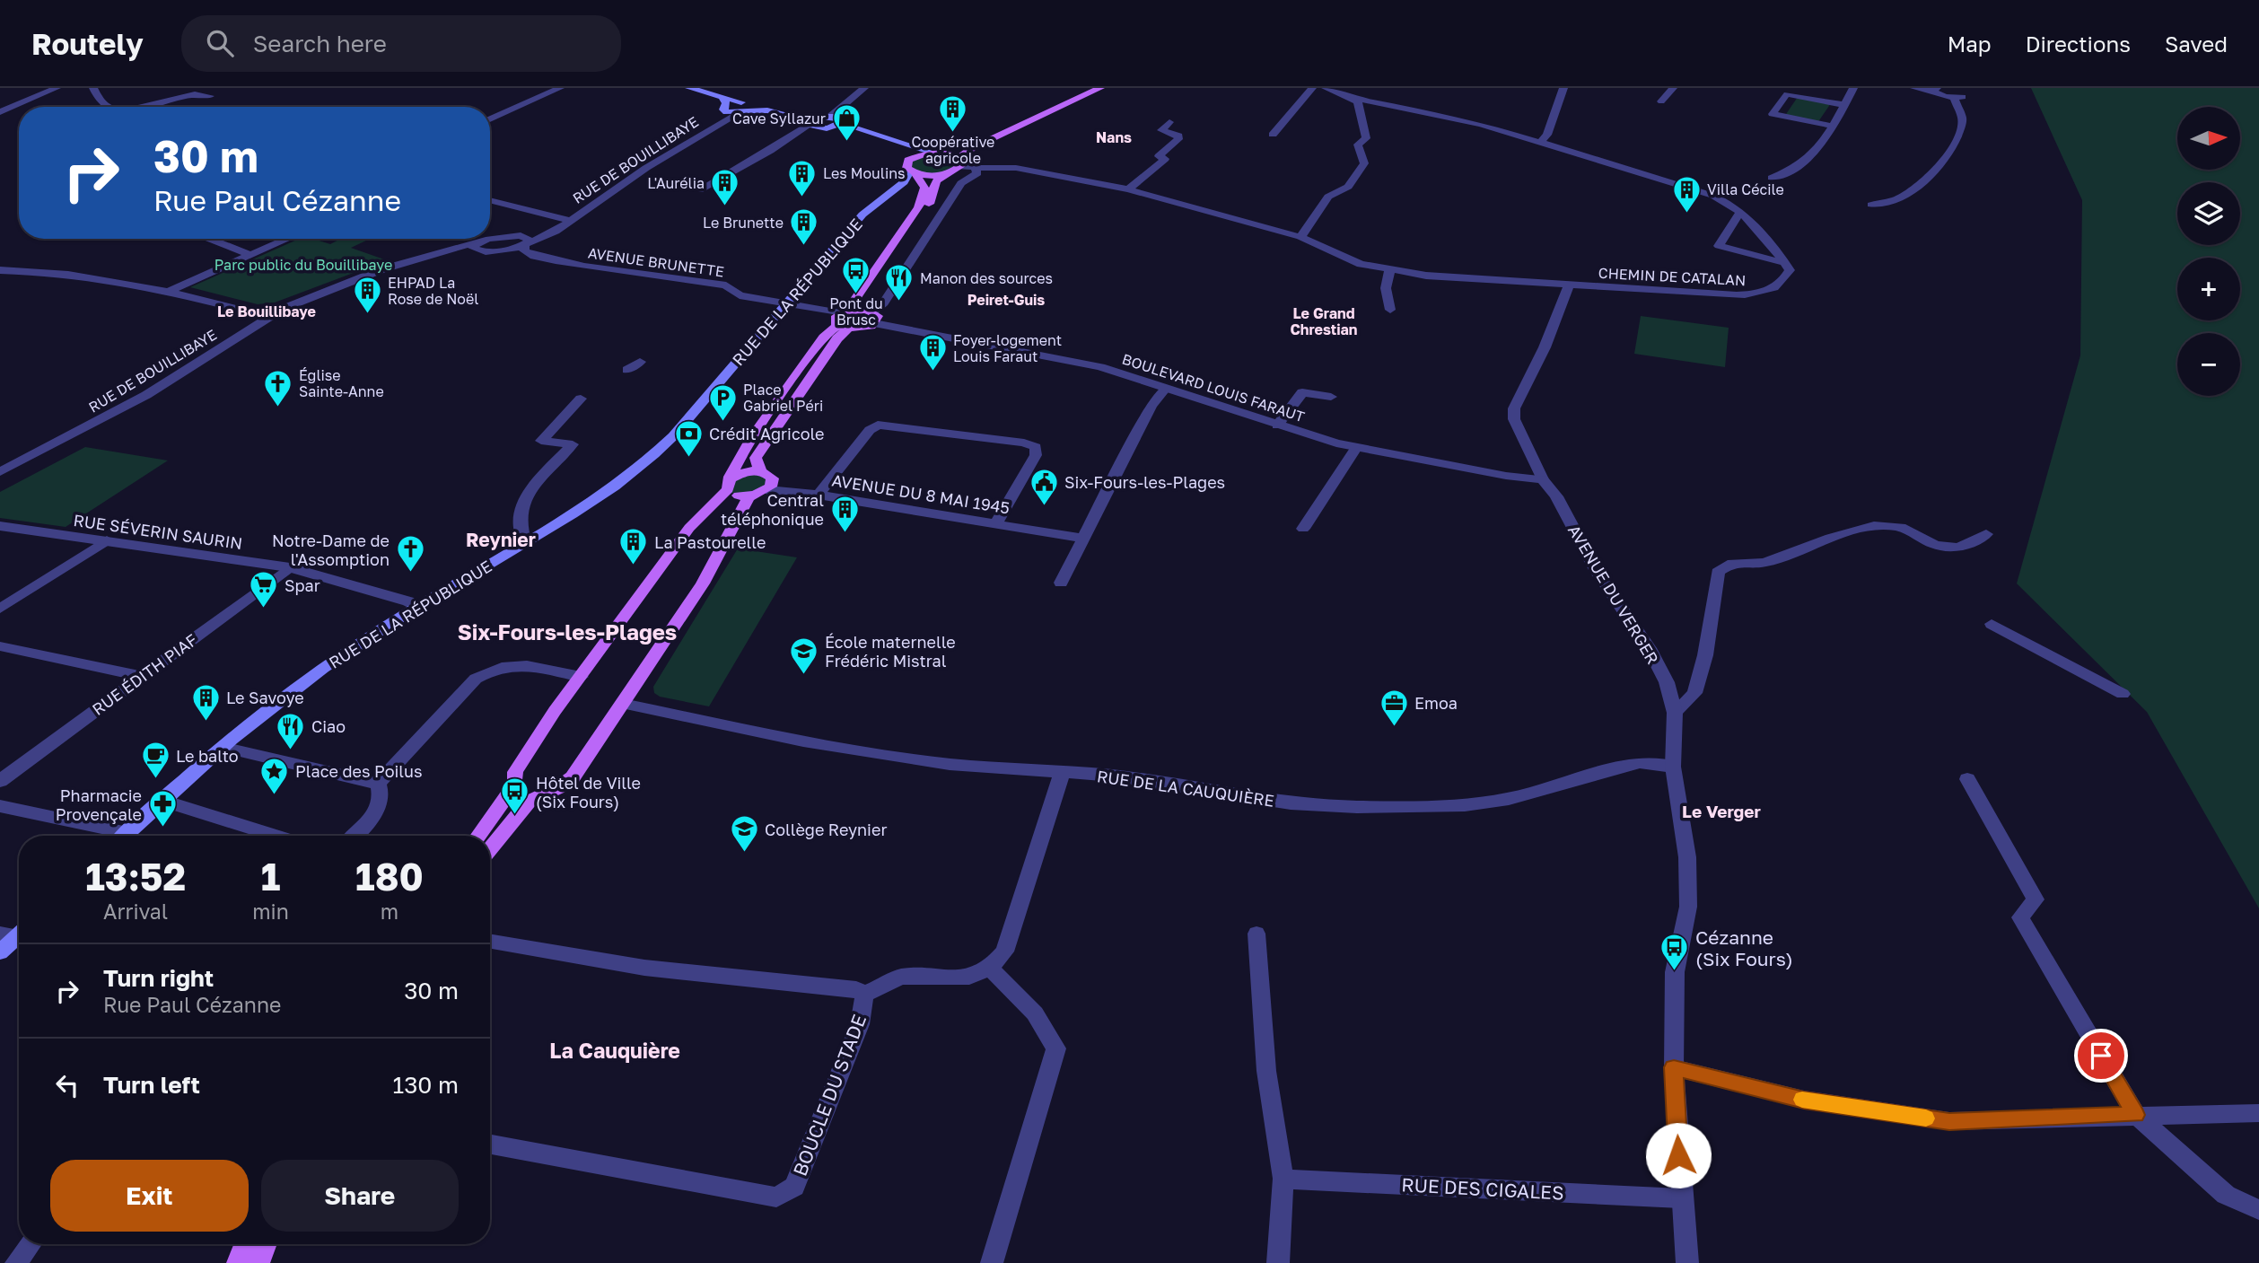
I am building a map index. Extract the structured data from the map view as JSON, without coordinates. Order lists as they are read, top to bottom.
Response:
{
  "streets": {
    "main road": ["RUE DE LA RÉPUBLIQUE"],
    "street": [
      "RUE DE BOUILLIBAYE",
      "AVENUE BRUNETTE",
      "CHEMIN DE CATALAN",
      "BOULEVARD LOUIS FARAUT",
      "AVENUE DU 8 MAI 1945",
      "RUE SÉVERIN SAURIN",
      "AVENUE DU VERGER",
      "RUE ÉDITH PIAF",
      "RUE DE LA CAUQUIÈRE",
      "BOUCLE DU STADE",
      "RUE DES CIGALES"
    ]
  },
  "crossings": [
    ["RUE DE BOUILLIBAYE", "AVENUE BRUNETTE"],
    ["AVENUE BRUNETTE", "RUE DE LA RÉPUBLIQUE"],
    ["CHEMIN DE CATALAN", "AVENUE DU VERGER"],
    ["RUE DE LA RÉPUBLIQUE", "RUE SÉVERIN SAURIN"],
    ["BOULEVARD LOUIS FARAUT", "AVENUE DU VERGER"],
    ["RUE SÉVERIN SAURIN", "RUE ÉDITH PIAF"]
  ],
  "districts": [
    "Nans",
    "Peiret-Guis",
    "Le Bouillibaye",
    "Le Grand Chrestian",
    "Reynier",
    "Six-Fours-les-Plages",
    "Le Verger",
    "La Cauquière"
  ],
  "parks": ["Parc public du Bouillibaye"],
  "places": {
    "building": [
      "Coopérative agricole",
      "Les Moulins",
      "L'Aurélia",
      "Villa Cécile",
      "Le Brunette",
      "EHPAD La Rose de Noël",
      "Foyer-logement Louis Faraut",
      "Central téléphonique",
      "La Pastourelle",
      "Le Savoye"
    ],
    "shop": ["Cave Syllazur"],
    "bus stop": ["Pont du Brusc", "Hôtel de Ville (Six Fours)", "Cézanne (Six Fours)"],
    "restaurant": ["Manon des sources", "Ciao"],
    "church": ["Église Sainte-Anne", "Notre-Dame de l'Assomption"],
    "parking": ["Place Gabriel Péri"],
    "bank": ["Crédit Agricole"],
    "public building": ["Six-Fours-les-Plages"],
    "supermarket": ["Spar"],
    "school or university": ["École maternelle Frédéric Mistral", "Collège Reynier"],
    "office": ["Emoa"],
    "cafe": ["Le balto"],
    "place": ["Place des Poilus"],
    "pharmacy": ["Pharmacie Provençale"]
  },
  "north": "right",
  "page": {
    "header": "Routely",
    "search": "Search here",
    "nav": ["Map", "Directions", "Saved"],
    "map_buttons": ["+", "−"],
    "turn": ["30 m", "Rue Paul Cézanne"],
    "eta": [
      "13:52",
      "Arrival",
      "1",
      "min",
      "180",
      "m"
    ],
    "list": [
      {
        "name": "Turn right",
        "note": "Rue Paul Cézanne",
        "value": "30 m"
      },
      {
        "name": "Turn left",
        "value": "130 m"
      }
    ],
    "buttons": ["Exit", "Share"]
  }
}
